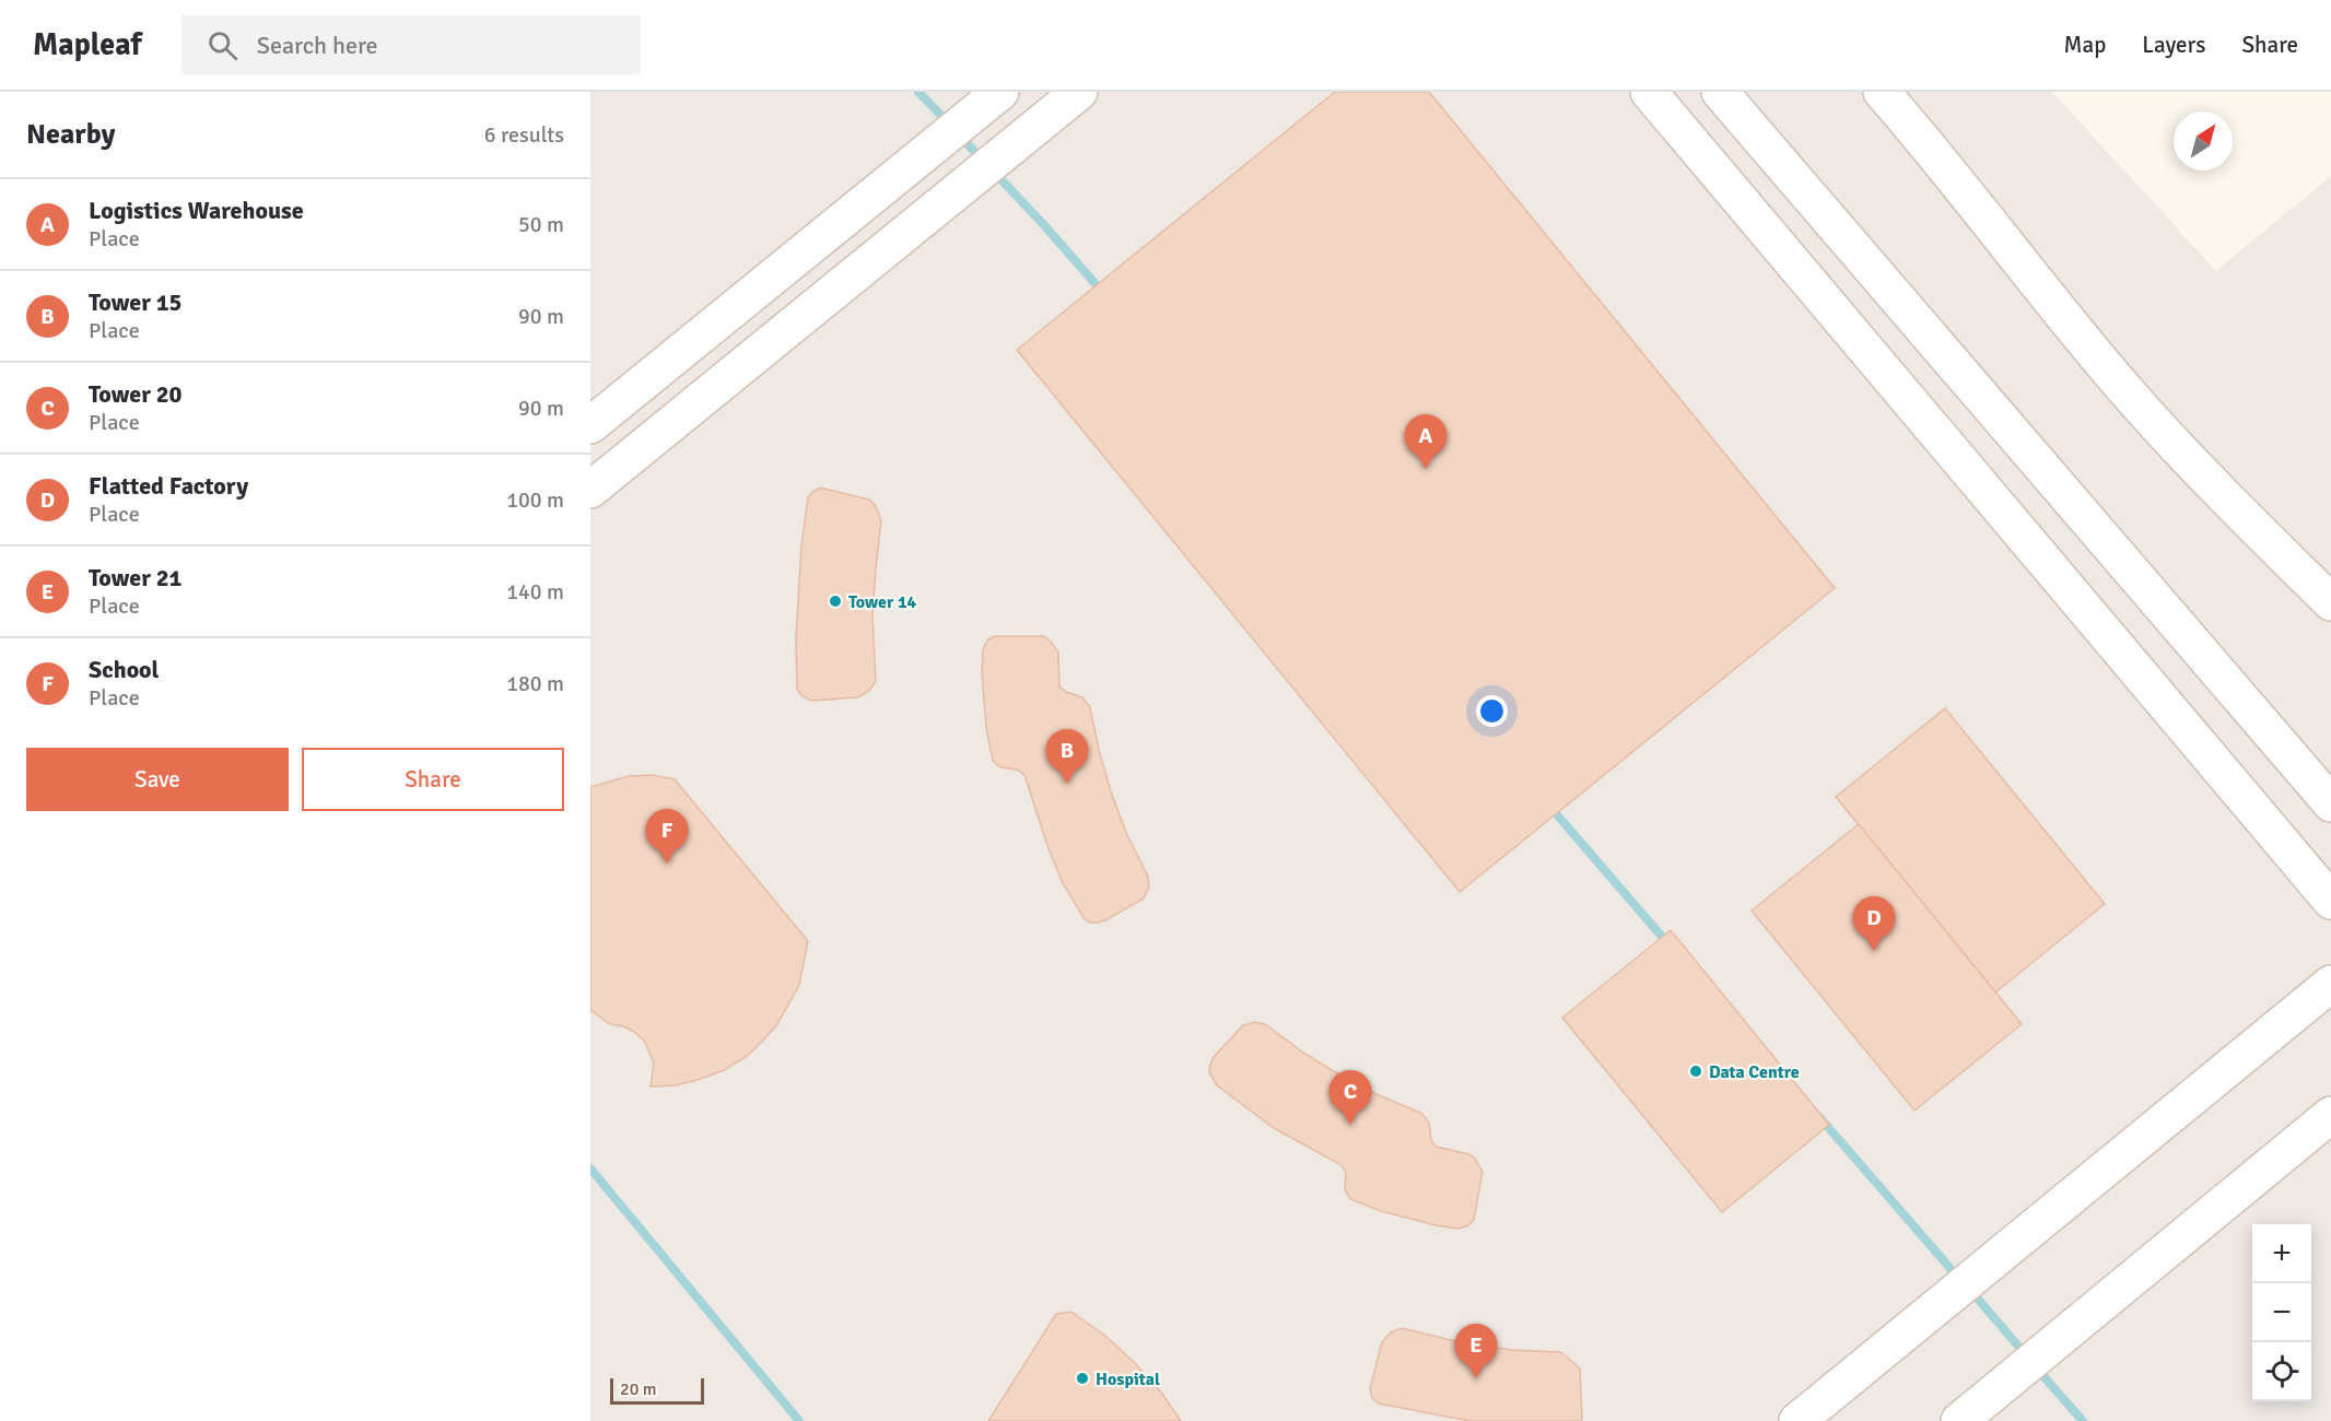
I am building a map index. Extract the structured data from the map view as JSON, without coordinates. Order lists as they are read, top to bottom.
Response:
{
  "places": ["Tower 14", "Data Centre", "Hospital"],
  "scale_bar": "20 m",
  "north": "top right",
  "page": {
    "header": "Mapleaf",
    "search": "Search here",
    "nav": ["Map", "Layers", "Share"],
    "heading": ["Nearby", "6 results"],
    "list": [
      {
        "mark": "A",
        "name": "Logistics Warehouse",
        "note": "Place",
        "value": "50 m"
      },
      {
        "mark": "B",
        "name": "Tower 15",
        "note": "Place",
        "value": "90 m"
      },
      {
        "mark": "C",
        "name": "Tower 20",
        "note": "Place",
        "value": "90 m"
      },
      {
        "mark": "D",
        "name": "Flatted Factory",
        "note": "Place",
        "value": "100 m"
      },
      {
        "mark": "E",
        "name": "Tower 21",
        "note": "Place",
        "value": "140 m"
      },
      {
        "mark": "F",
        "name": "School",
        "note": "Place",
        "value": "180 m"
      }
    ],
    "pins": [
      "A",
      "B",
      "F",
      "D",
      "C",
      "E"
    ],
    "buttons": ["Save", "Share"],
    "map_buttons": ["+", "−"],
    "scale": "20 m"
  }
}
